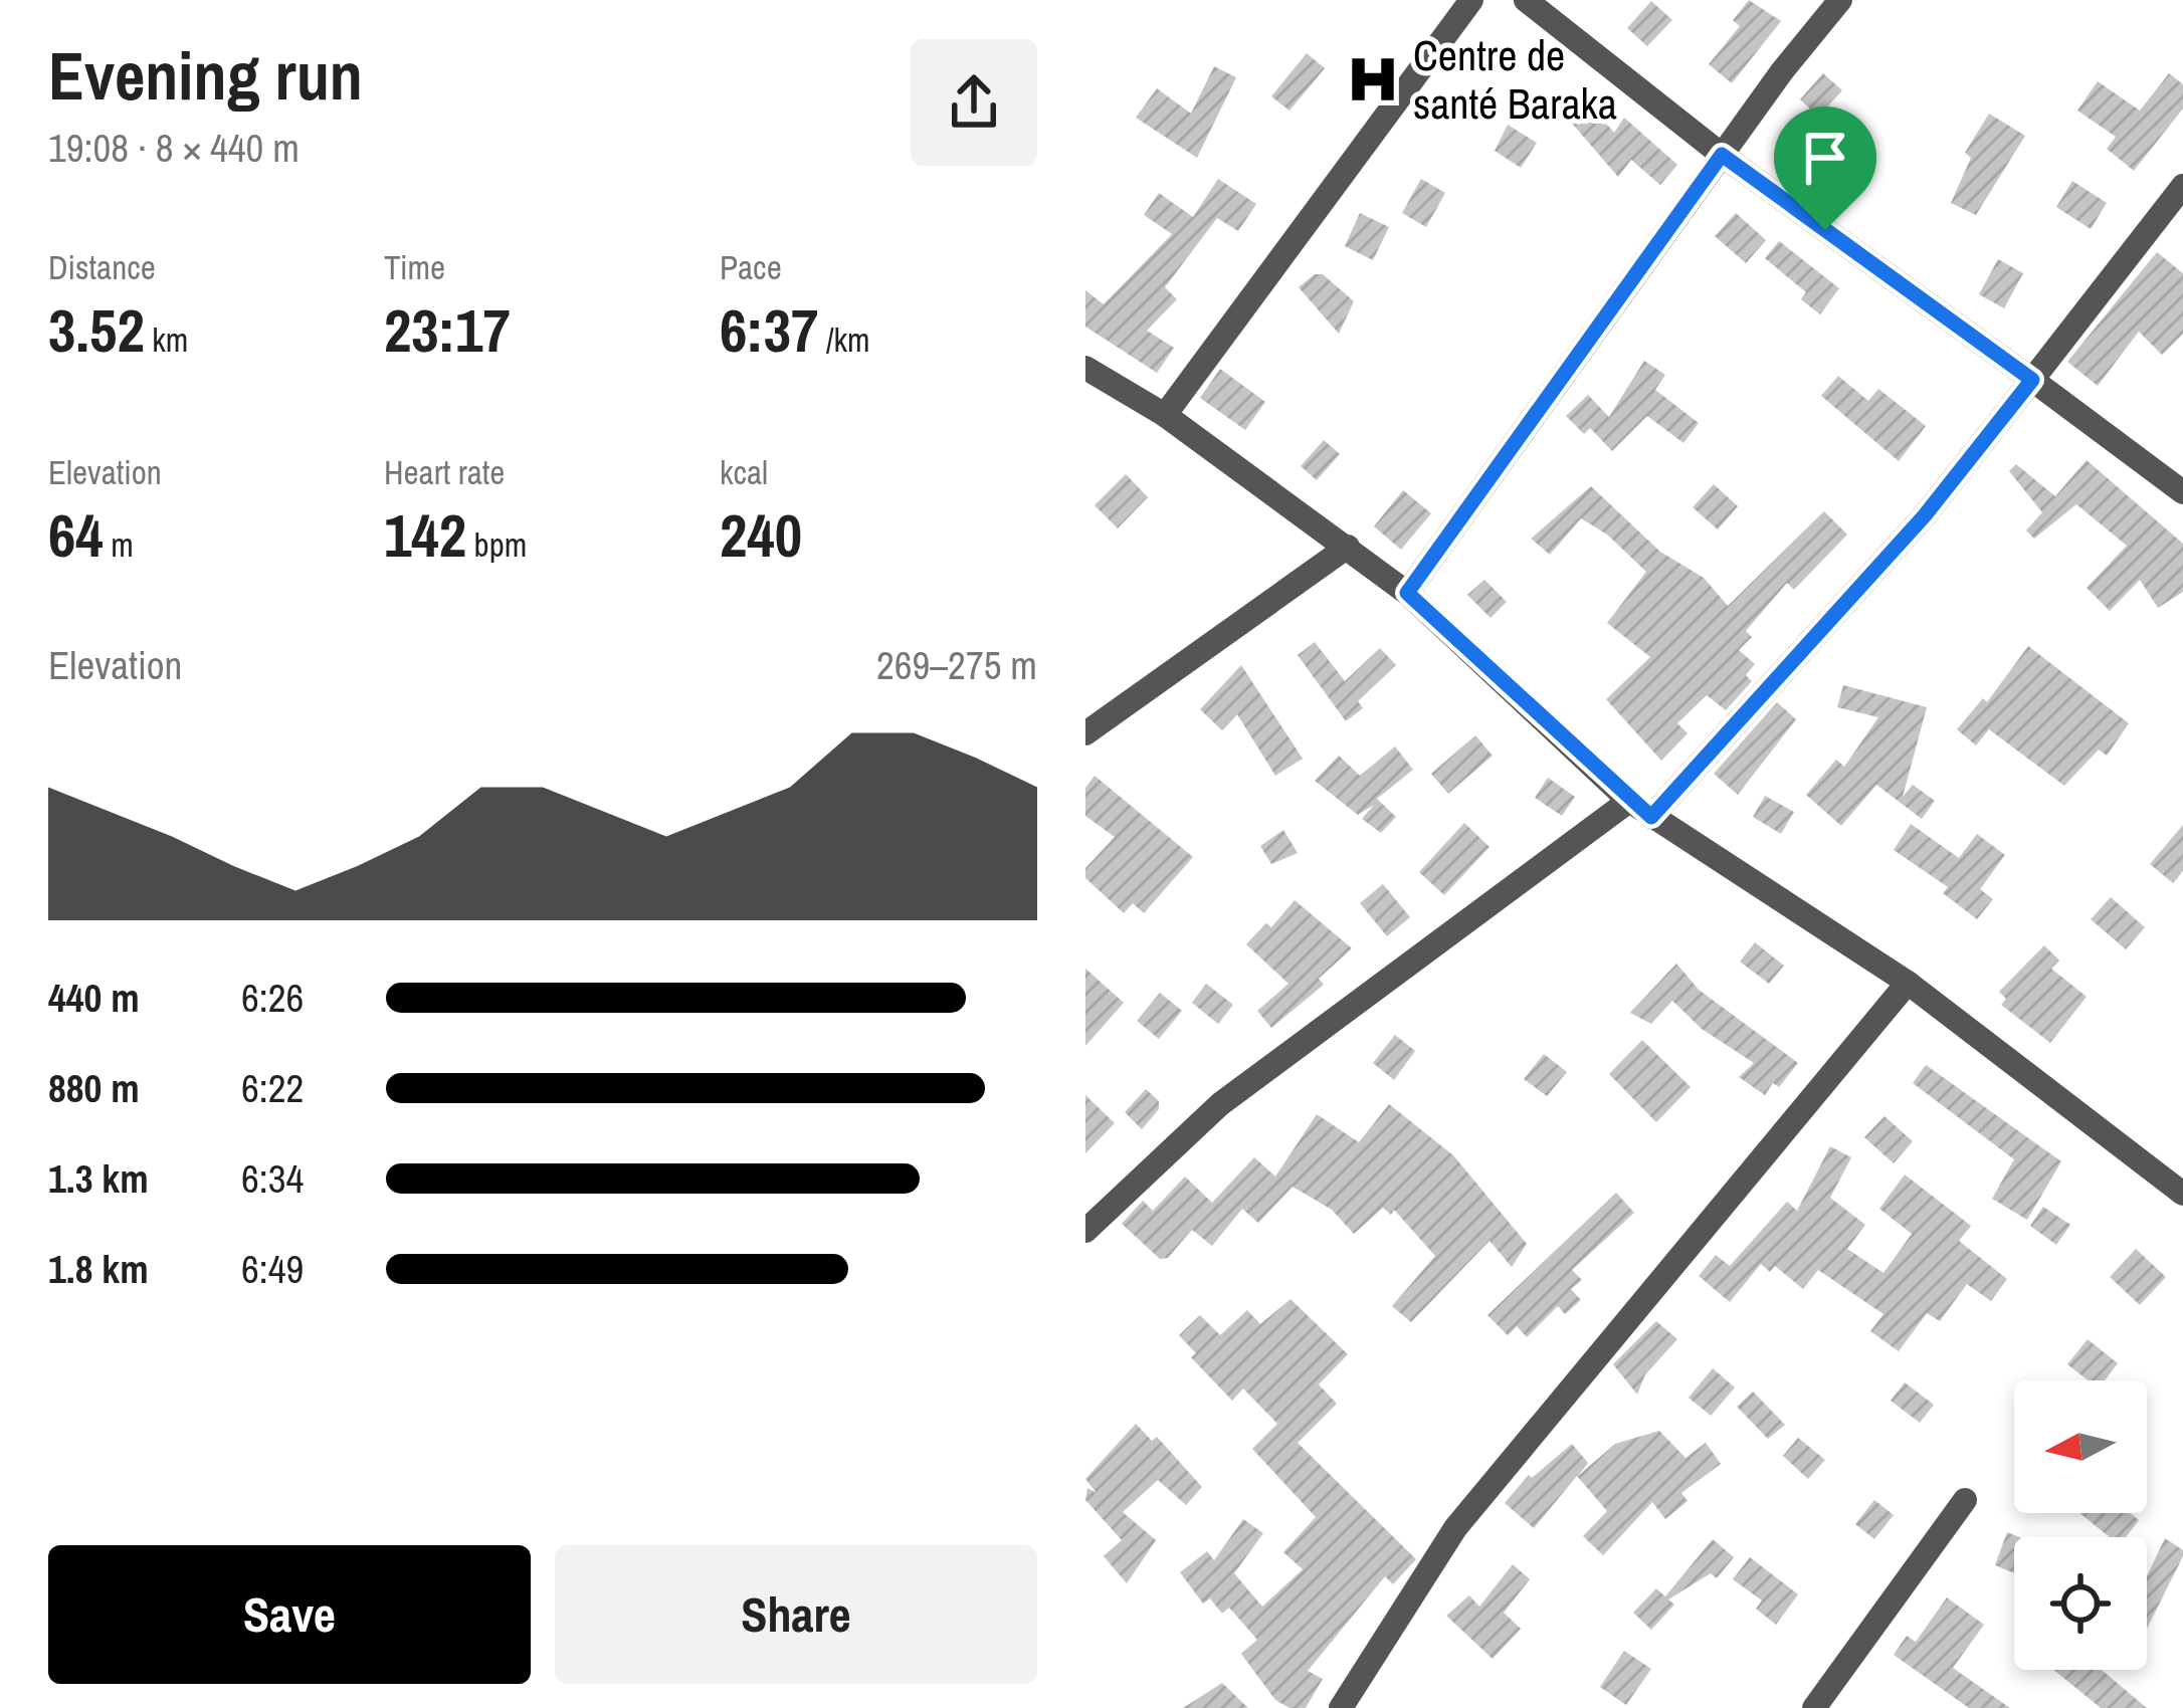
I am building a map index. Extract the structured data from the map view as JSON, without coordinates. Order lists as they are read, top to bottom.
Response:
{
  "places": {
    "hospital": ["Centre de santé Baraka"]
  },
  "north": "left",
  "page": {
    "heading": ["Evening run", "19:08 · 8 × 440 m"],
    "stats": [
      ["Distance", "3.52 km"],
      ["Time", "23:17"],
      ["Pace", "6:37 /km"],
      ["Elevation", "64 m"],
      ["Heart rate", "142 bpm"],
      ["kcal", "240"]
    ],
    "chart": ["Elevation", "269–275 m"],
    "list": [
      {
        "name": "440 m",
        "note": "6:26"
      },
      {
        "name": "880 m",
        "note": "6:22"
      },
      {
        "name": "1.3 km",
        "note": "6:34"
      },
      {
        "name": "1.8 km",
        "note": "6:49"
      }
    ],
    "buttons": ["Save", "Share"]
  }
}
